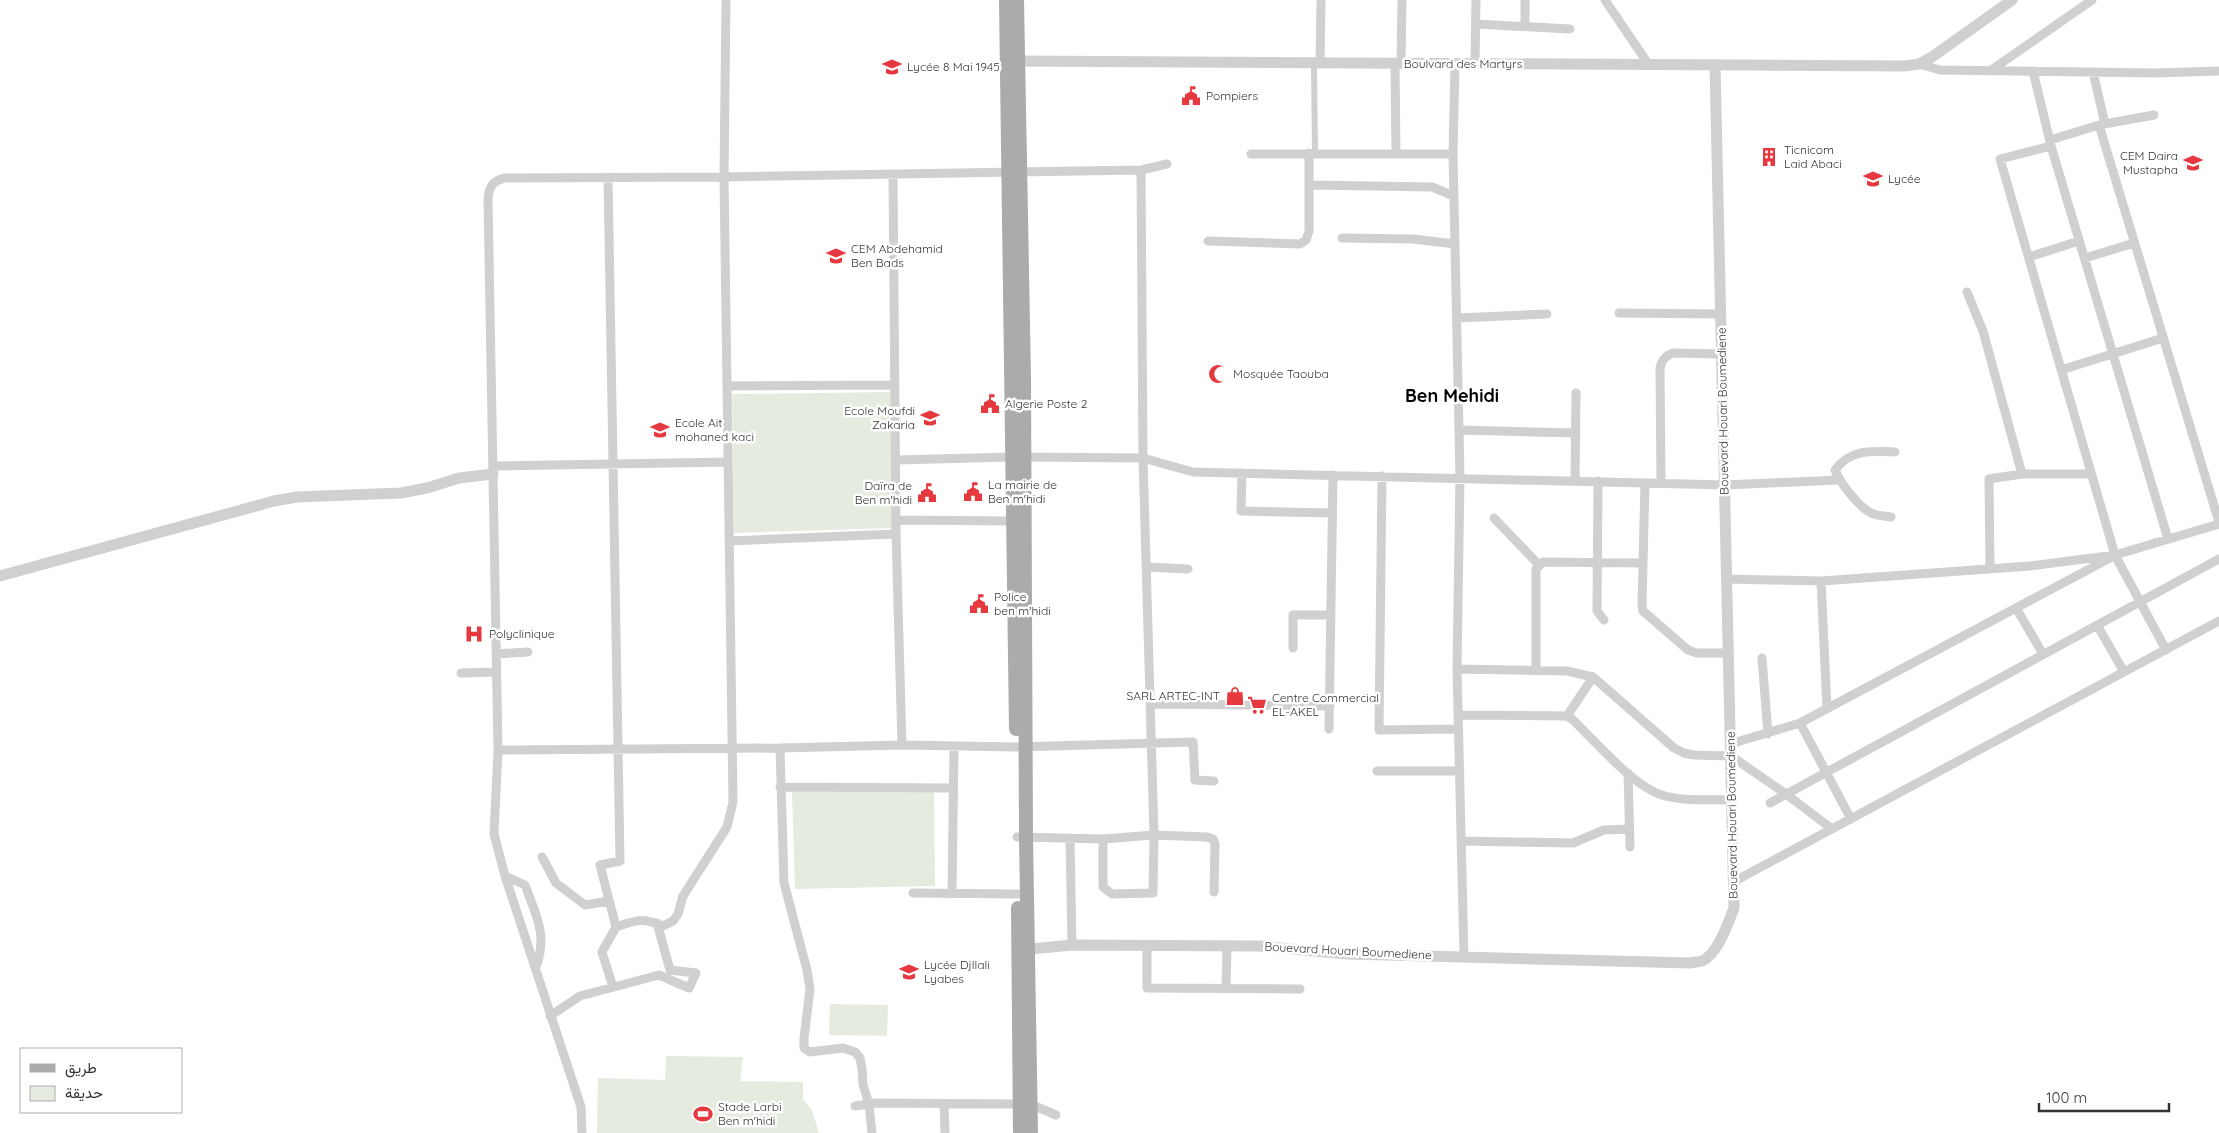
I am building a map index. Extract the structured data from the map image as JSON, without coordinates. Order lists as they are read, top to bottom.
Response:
{
  "streets": {
    "street": ["Boulvard des Martyrs", "Bouevard Houari Boumediene"]
  },
  "crossings": [
    ["Boulvard des Martyrs", "Bouevard Houari Boumediene"]
  ],
  "districts": ["Ben Mehidi"],
  "places": {
    "school or university": [
      "Lycée 8 Mai 1945",
      "CEM Daira Mustapha",
      "Lycée",
      "CEM Abdehamid Ben Bads",
      "Ecole Moufdi Zakaria",
      "Ecole Ait mohaned kaci",
      "Lycée Djllali Lyabes"
    ],
    "public building": [
      "Pompiers",
      "Algerie Poste 2",
      "La mairie de Ben m'hidi",
      "Daïra de Ben m'hidi",
      "Police ben m'hidi"
    ],
    "building": ["Ticnicom Laid Abaci"],
    "mosque": ["Mosquée Taouba"],
    "hospital": ["Polyclinique"],
    "shop": ["SARL ARTEC-INT"],
    "supermarket": ["Centre Commercial EL-AKEL"],
    "sports": ["Stade Larbi Ben m'hidi"]
  },
  "legend": ["طريق", "حديقة"],
  "scale_bar": "100 m"
}
